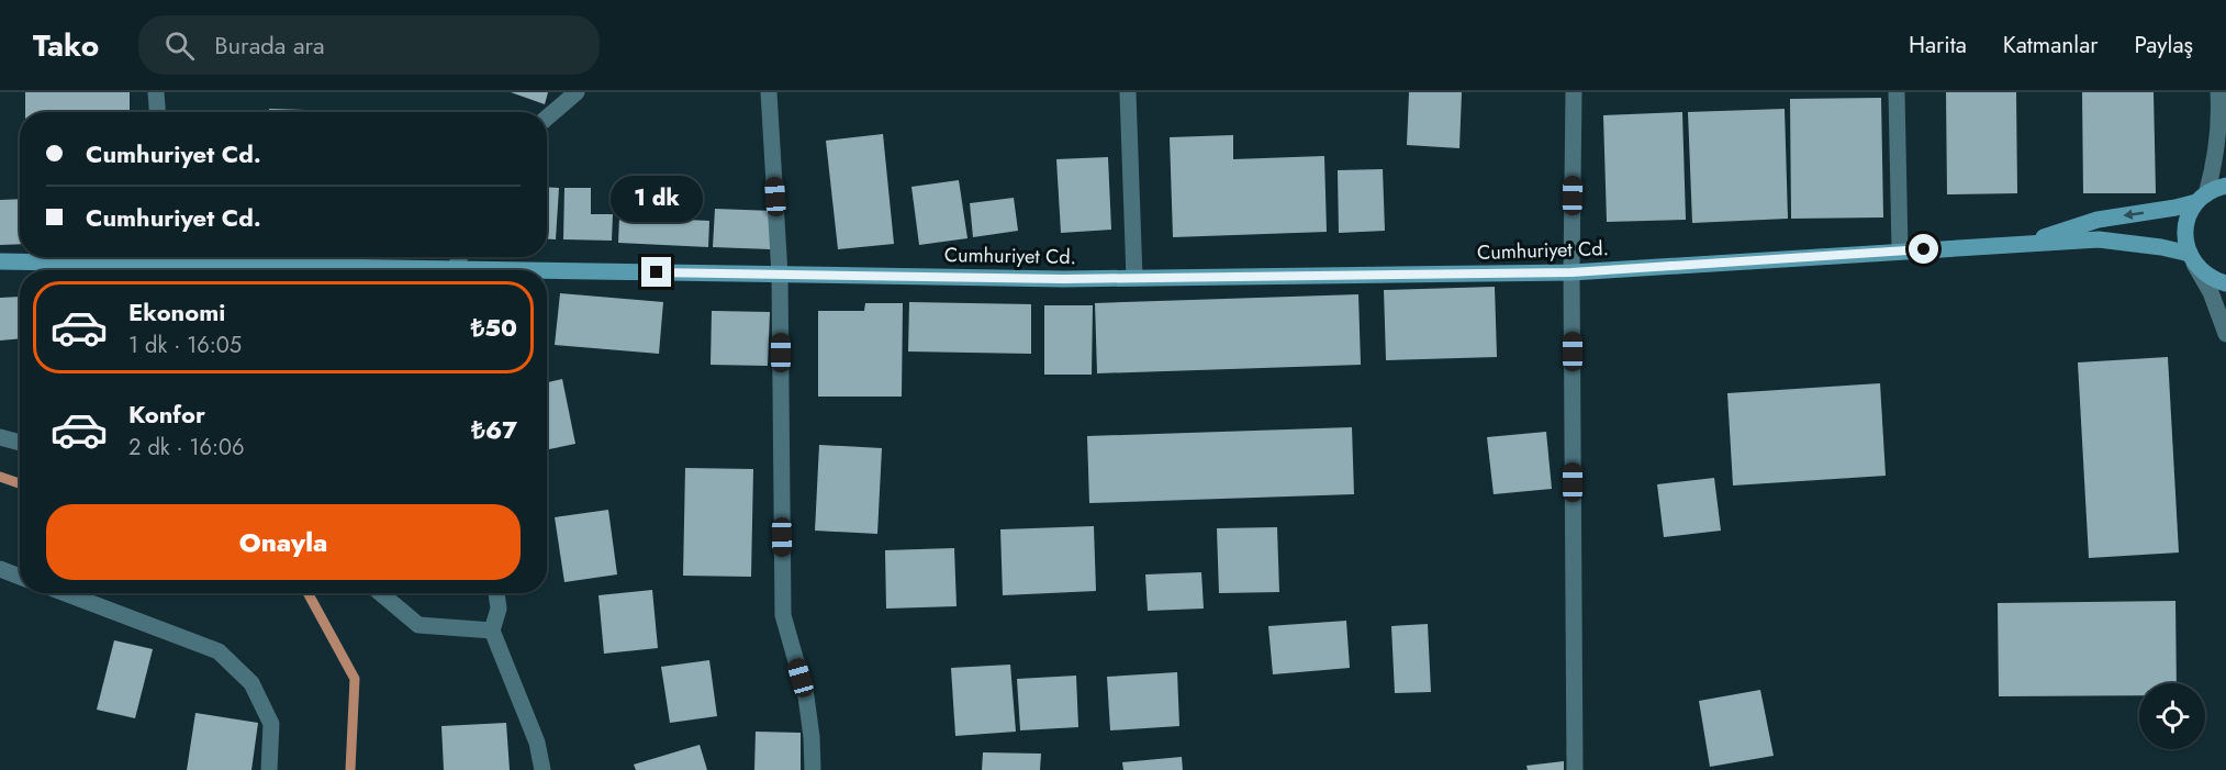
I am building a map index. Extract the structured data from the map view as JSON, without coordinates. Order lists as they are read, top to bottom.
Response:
{
  "streets": {
    "main road": ["Cumhuriyet Cd."]
  },
  "page": {
    "header": "Tako",
    "search": "Burada ara",
    "nav": ["Harita", "Katmanlar", "Paylaş"],
    "banner": ["Cumhuriyet Cd.", "Cumhuriyet Cd."],
    "bubble": "1 dk",
    "list": [
      {
        "name": "Ekonomi",
        "note": "1 dk · 16:05",
        "value": "₺50"
      },
      {
        "name": "Konfor",
        "note": "2 dk · 16:06",
        "value": "₺67"
      }
    ],
    "buttons": "Onayla"
  }
}
